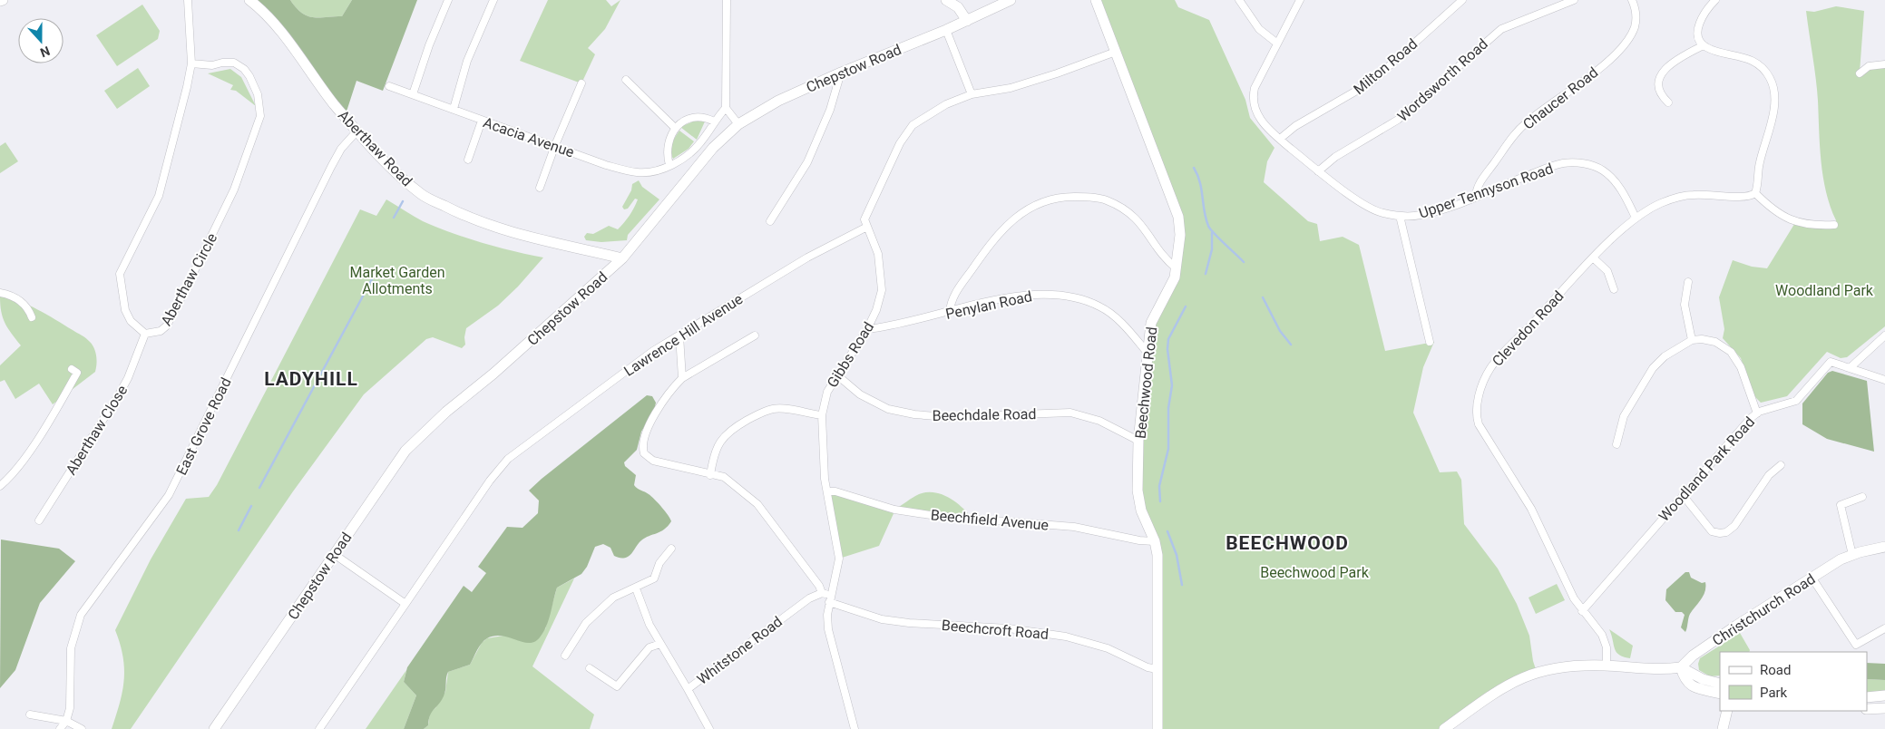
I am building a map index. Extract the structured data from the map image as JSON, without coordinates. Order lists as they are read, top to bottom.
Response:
{
  "streets": {
    "street": [
      "Milton Road",
      "Chepstow Road",
      "Wordsworth Road",
      "Chaucer Road",
      "Acacia Avenue",
      "Aberthaw Road",
      "Upper Tennyson Road",
      "Aberthaw Circle",
      "Penylan Road",
      "Clevedon Road",
      "Lawrence Hill Avenue",
      "Gibbs Road",
      "Beechwood Road",
      "Beechdale Road",
      "East Grove Road",
      "Aberthaw Close",
      "Woodland Park Road",
      "Beechfield Avenue",
      "Christchurch Road",
      "Beechcroft Road",
      "Whitstone Road"
    ]
  },
  "crossings": [
    ["Milton Road", "Upper Tennyson Road"],
    ["Chepstow Road", "Aberthaw Road"],
    ["Wordsworth Road", "Upper Tennyson Road"],
    ["Chaucer Road", "Upper Tennyson Road"],
    ["Aberthaw Road", "East Grove Road"],
    ["Upper Tennyson Road", "Clevedon Road"],
    ["Aberthaw Circle", "Aberthaw Close"],
    ["Penylan Road", "Gibbs Road"],
    ["Penylan Road", "Beechwood Road"],
    ["Clevedon Road", "Woodland Park Road"],
    ["Lawrence Hill Avenue", "Gibbs Road"],
    ["Gibbs Road", "Beechdale Road"],
    ["Gibbs Road", "Beechfield Avenue"],
    ["Gibbs Road", "Beechcroft Road"],
    ["Beechwood Road", "Beechdale Road"],
    ["Beechwood Road", "Beechfield Avenue"],
    ["Beechwood Road", "Beechcroft Road"]
  ],
  "districts": ["LADYHILL", "BEECHWOOD"],
  "parks": ["Market Garden Allotments", "Woodland Park", "Beechwood Park"],
  "legend": ["Road", "Park"],
  "north": "bottom"
}
